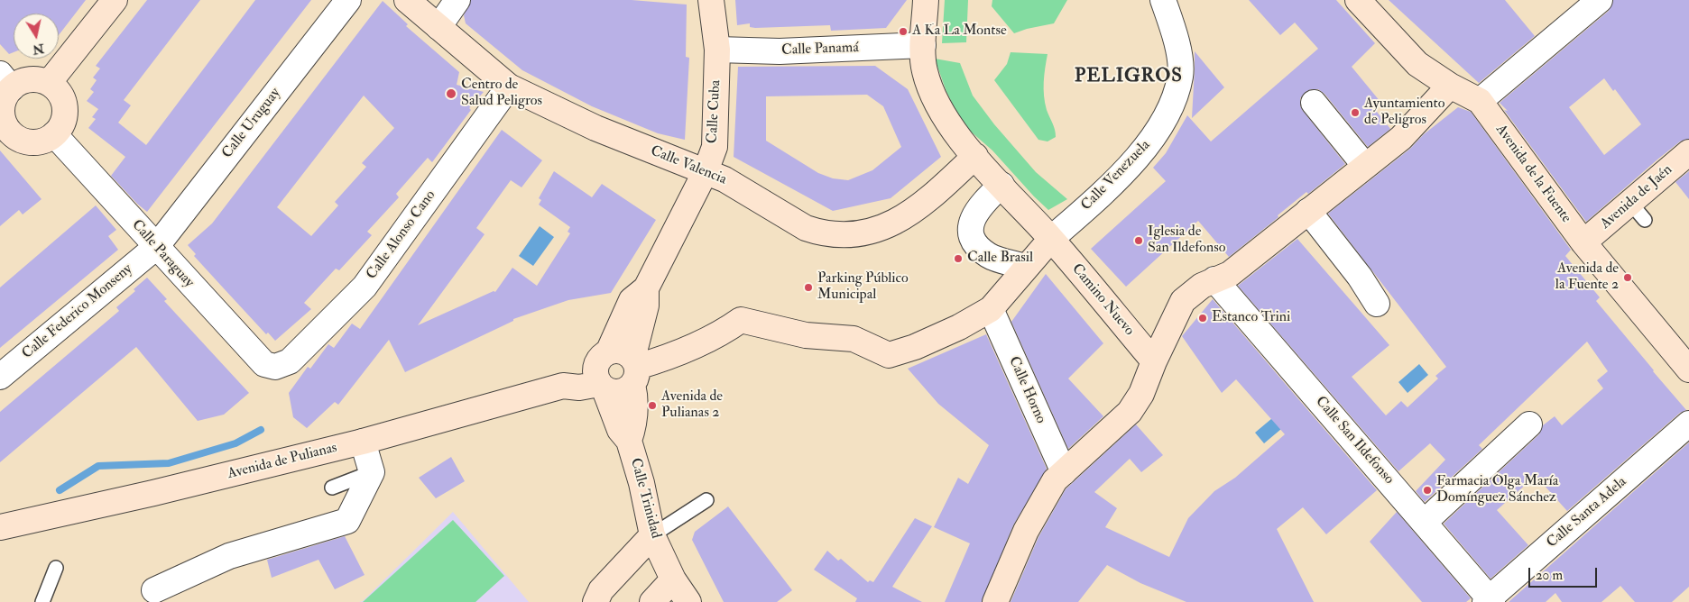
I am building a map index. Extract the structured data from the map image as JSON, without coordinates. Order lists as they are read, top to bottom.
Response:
{
  "streets": {
    "street": [
      "Calle Panamá",
      "Calle Cuba",
      "Calle Uruguay",
      "Calle Valencia",
      "Avenida de la Fuente",
      "Calle Venezuela",
      "Avenida de Jaén",
      "Calle Alonso Cano",
      "Calle Paraguay",
      "Camino Nuevo",
      "Calle Federico Monseny",
      "Calle Horno",
      "Calle San Ildefonso",
      "Avenida de Pulianas",
      "Calle Trinidad",
      "Calle Santa Adela"
    ]
  },
  "crossings": [
    ["Calle Panamá", "Calle Cuba"],
    ["Calle Cuba", "Calle Valencia"],
    ["Calle Cuba", "Avenida de Pulianas"],
    ["Calle Cuba", "Calle Trinidad"],
    ["Calle Uruguay", "Calle Paraguay"],
    ["Calle Uruguay", "Calle Federico Monseny"],
    ["Calle Valencia", "Calle Alonso Cano"],
    ["Avenida de la Fuente", "Avenida de Jaén"],
    ["Calle Venezuela", "Camino Nuevo"],
    ["Calle Alonso Cano", "Calle Paraguay"],
    ["Calle Paraguay", "Calle Federico Monseny"],
    ["Calle San Ildefonso", "Calle Santa Adela"],
    ["Avenida de Pulianas", "Calle Trinidad"]
  ],
  "districts": ["PELIGROS"],
  "places": [
    "A Ka La Montse",
    "Centro de Salud Peligros",
    "Ayuntamiento de Peligros",
    "Iglesia de San Ildefonso",
    "Calle Brasil",
    "Avenida de la Fuente 2",
    "Parking Público Municipal",
    "Estanco Trini",
    "Avenida de Pulianas 2",
    "Farmacia Olga María Domínguez Sánchez"
  ],
  "scale_bar": "20 m",
  "north": "bottom"
}
